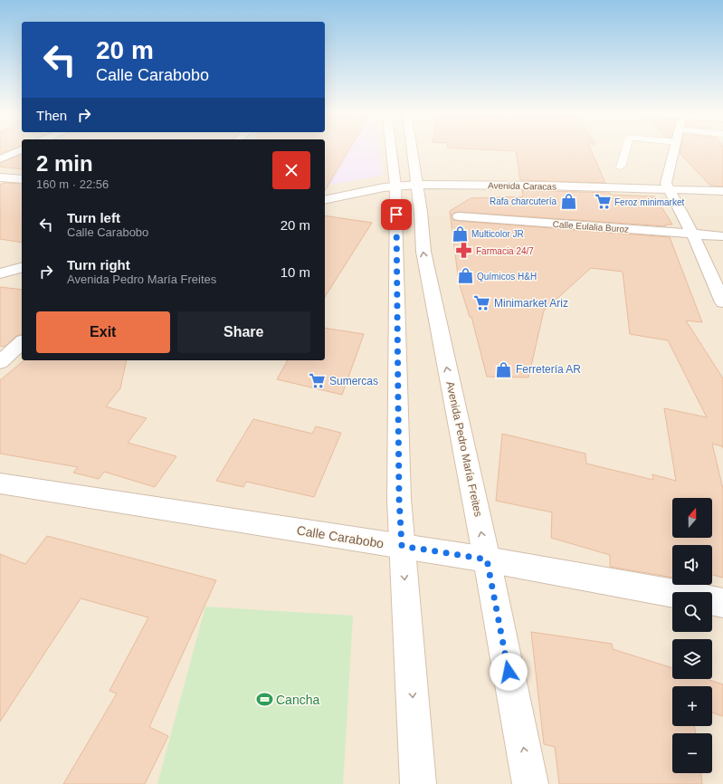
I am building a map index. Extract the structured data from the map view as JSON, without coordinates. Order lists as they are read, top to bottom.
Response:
{
  "streets": {
    "street": [
      "Avenida Caracas",
      "Calle Eulalia Buroz",
      "Avenida Pedro María Freites",
      "Calle Carabobo"
    ]
  },
  "crossings": [
    ["Avenida Caracas", "Avenida Pedro María Freites"],
    ["Avenida Pedro María Freites", "Calle Carabobo"]
  ],
  "places": {
    "shop": [
      "Rafa charcutería",
      "Multicolor JR",
      "Químicos H&H",
      "Ferretería AR"
    ],
    "supermarket": ["Feroz minimarket", "Minimarket Ariz", "Sumercas"],
    "pharmacy": ["Farmacia 24/7"],
    "sports": ["Cancha"]
  },
  "north": "top",
  "page": {
    "turn": ["20 m", "Calle Carabobo"],
    "then": "Then",
    "heading": ["2 min", "160 m · 22:56"],
    "list": [
      {
        "name": "Turn left",
        "note": "Calle Carabobo",
        "value": "20 m"
      },
      {
        "name": "Turn right",
        "note": "Avenida Pedro María Freites",
        "value": "10 m"
      }
    ],
    "buttons": ["Exit", "Share"],
    "map_buttons": ["+", "−"]
  }
}
